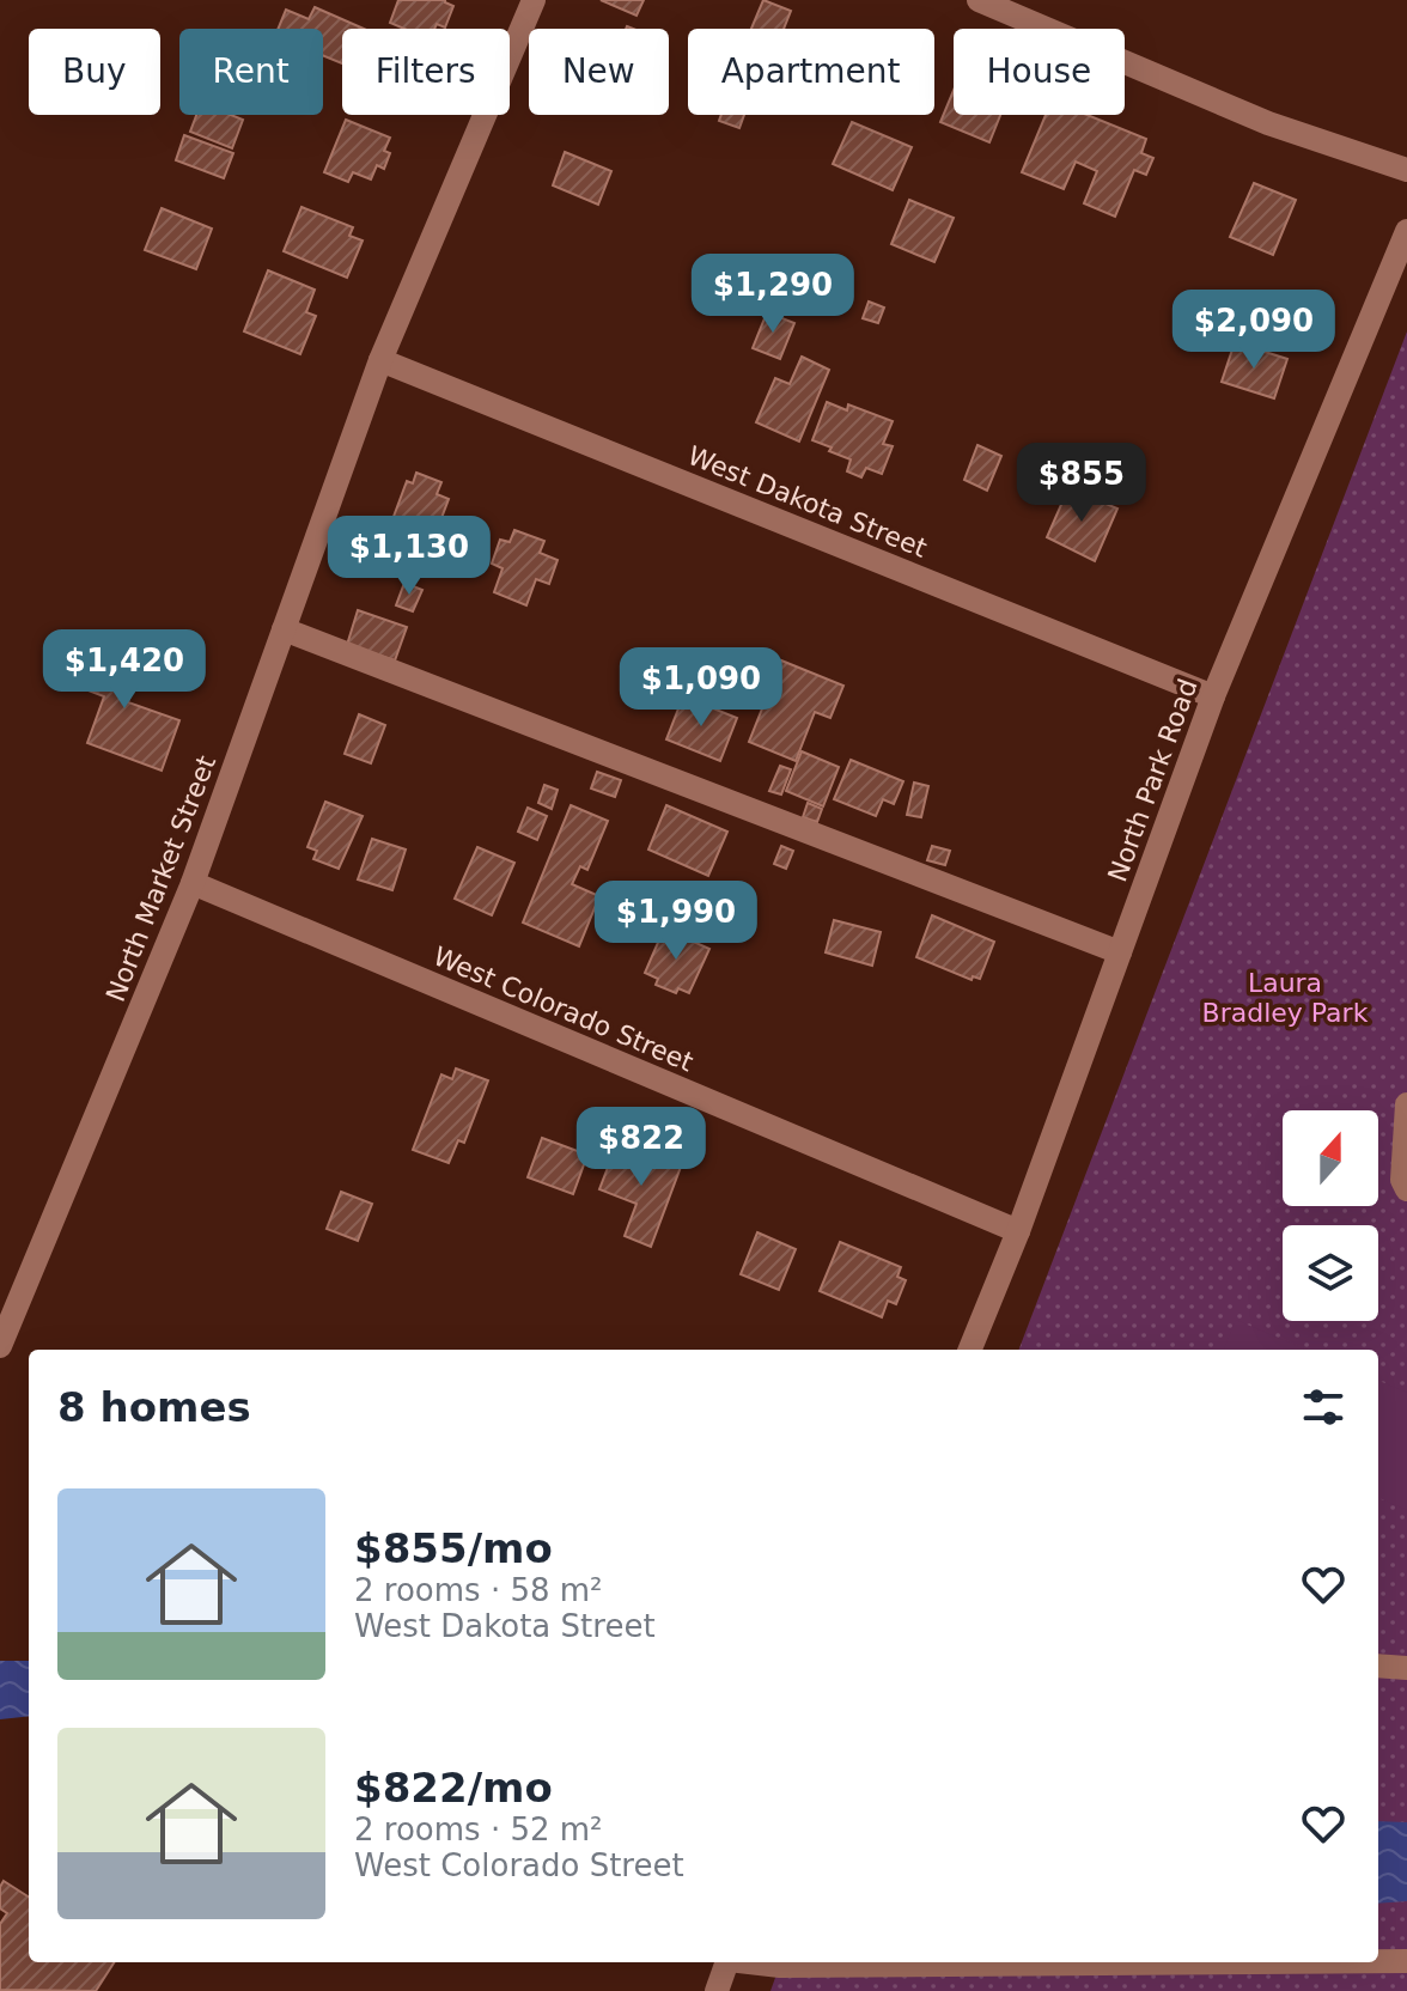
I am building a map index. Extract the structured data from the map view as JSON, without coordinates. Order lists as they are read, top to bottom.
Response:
{
  "streets": {
    "street": [
      "West Dakota Street",
      "North Park Road",
      "North Market Street",
      "West Colorado Street"
    ]
  },
  "crossings": [
    ["West Dakota Street", "North Park Road"],
    ["West Dakota Street", "North Market Street"],
    ["North Park Road", "West Colorado Street"],
    ["North Market Street", "West Colorado Street"]
  ],
  "parks": ["Laura Bradley Park"],
  "north": "top",
  "page": {
    "chip": [
      "Buy",
      "Rent",
      "Filters",
      "New",
      "Apartment",
      "House"
    ],
    "price": [
      "$1,290",
      "$2,090",
      "$855",
      "$1,130",
      "$1,420",
      "$1,090",
      "$1,990",
      "$822"
    ],
    "heading": "8 homes",
    "list": [
      {
        "name": "$855/mo",
        "note": "2 rooms · 58 m² · West Dakota Street"
      },
      {
        "name": "$822/mo",
        "note": "2 rooms · 52 m² · West Colorado Street"
      }
    ]
  }
}
